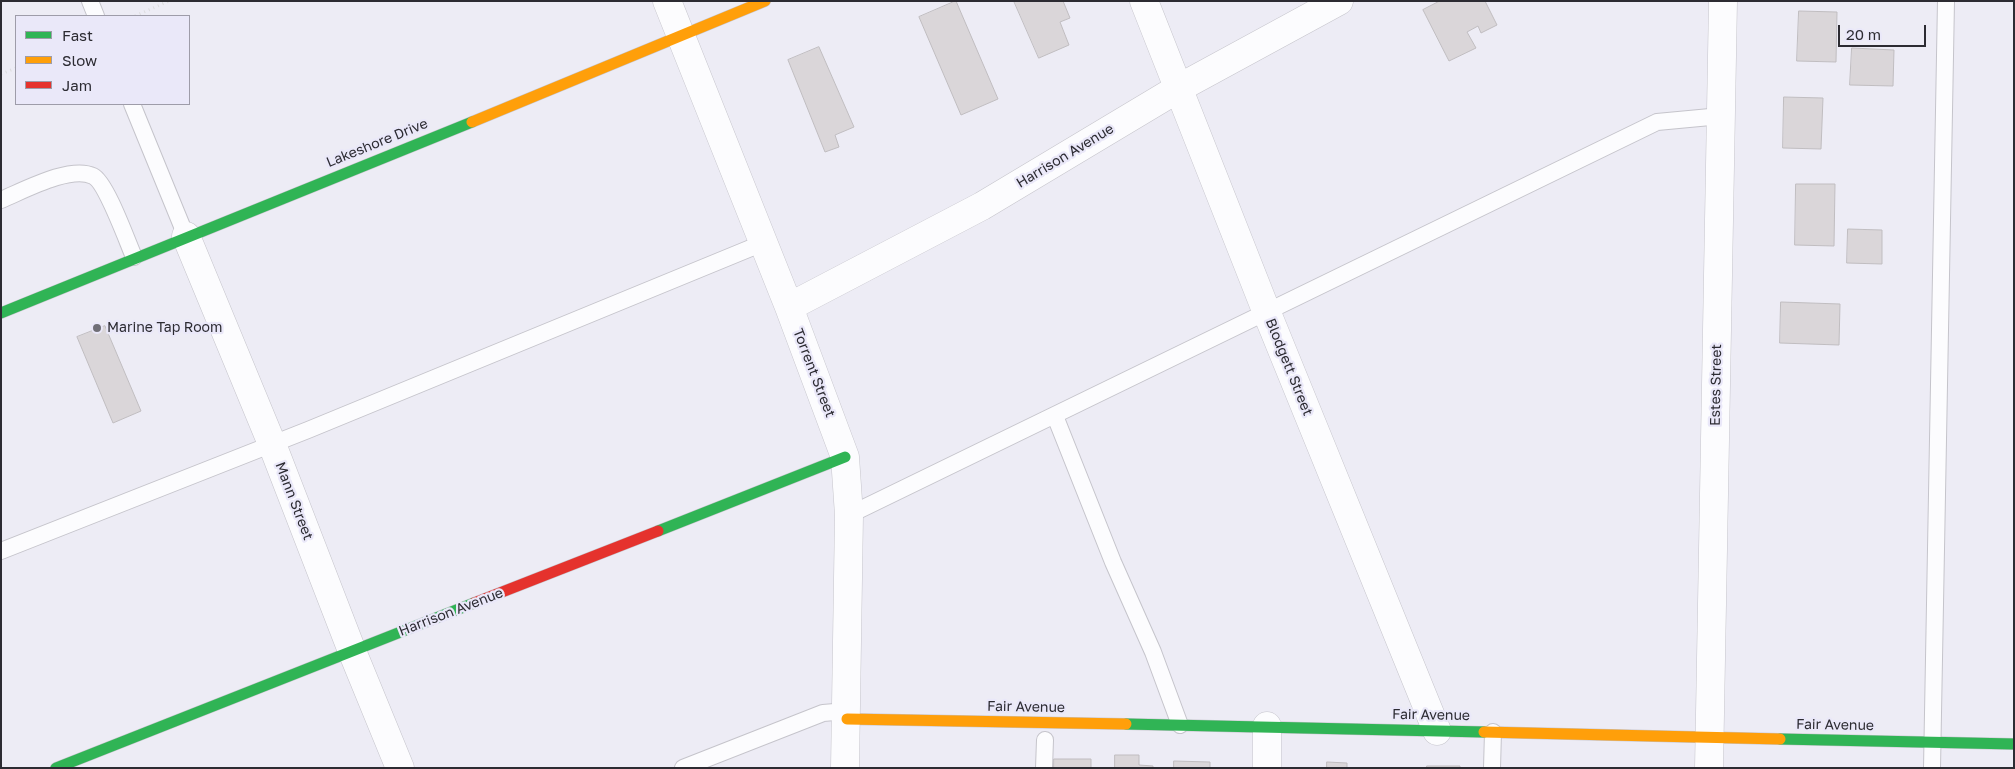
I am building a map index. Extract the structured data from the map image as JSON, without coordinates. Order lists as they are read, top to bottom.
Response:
{
  "streets": {
    "street": [
      "Lakeshore Drive",
      "Harrison Avenue",
      "Blodgett Street",
      "Torrent Street",
      "Estes Street",
      "Mann Street",
      "Fair Avenue"
    ]
  },
  "crossings": [
    ["Lakeshore Drive", "Torrent Street"],
    ["Lakeshore Drive", "Mann Street"],
    ["Harrison Avenue", "Blodgett Street"],
    ["Harrison Avenue", "Torrent Street"],
    ["Harrison Avenue", "Mann Street"],
    ["Blodgett Street", "Fair Avenue"],
    ["Torrent Street", "Fair Avenue"],
    ["Estes Street", "Fair Avenue"]
  ],
  "places": ["Marine Tap Room"],
  "legend": ["Fast", "Slow", "Jam"],
  "scale_bar": "20 m"
}
